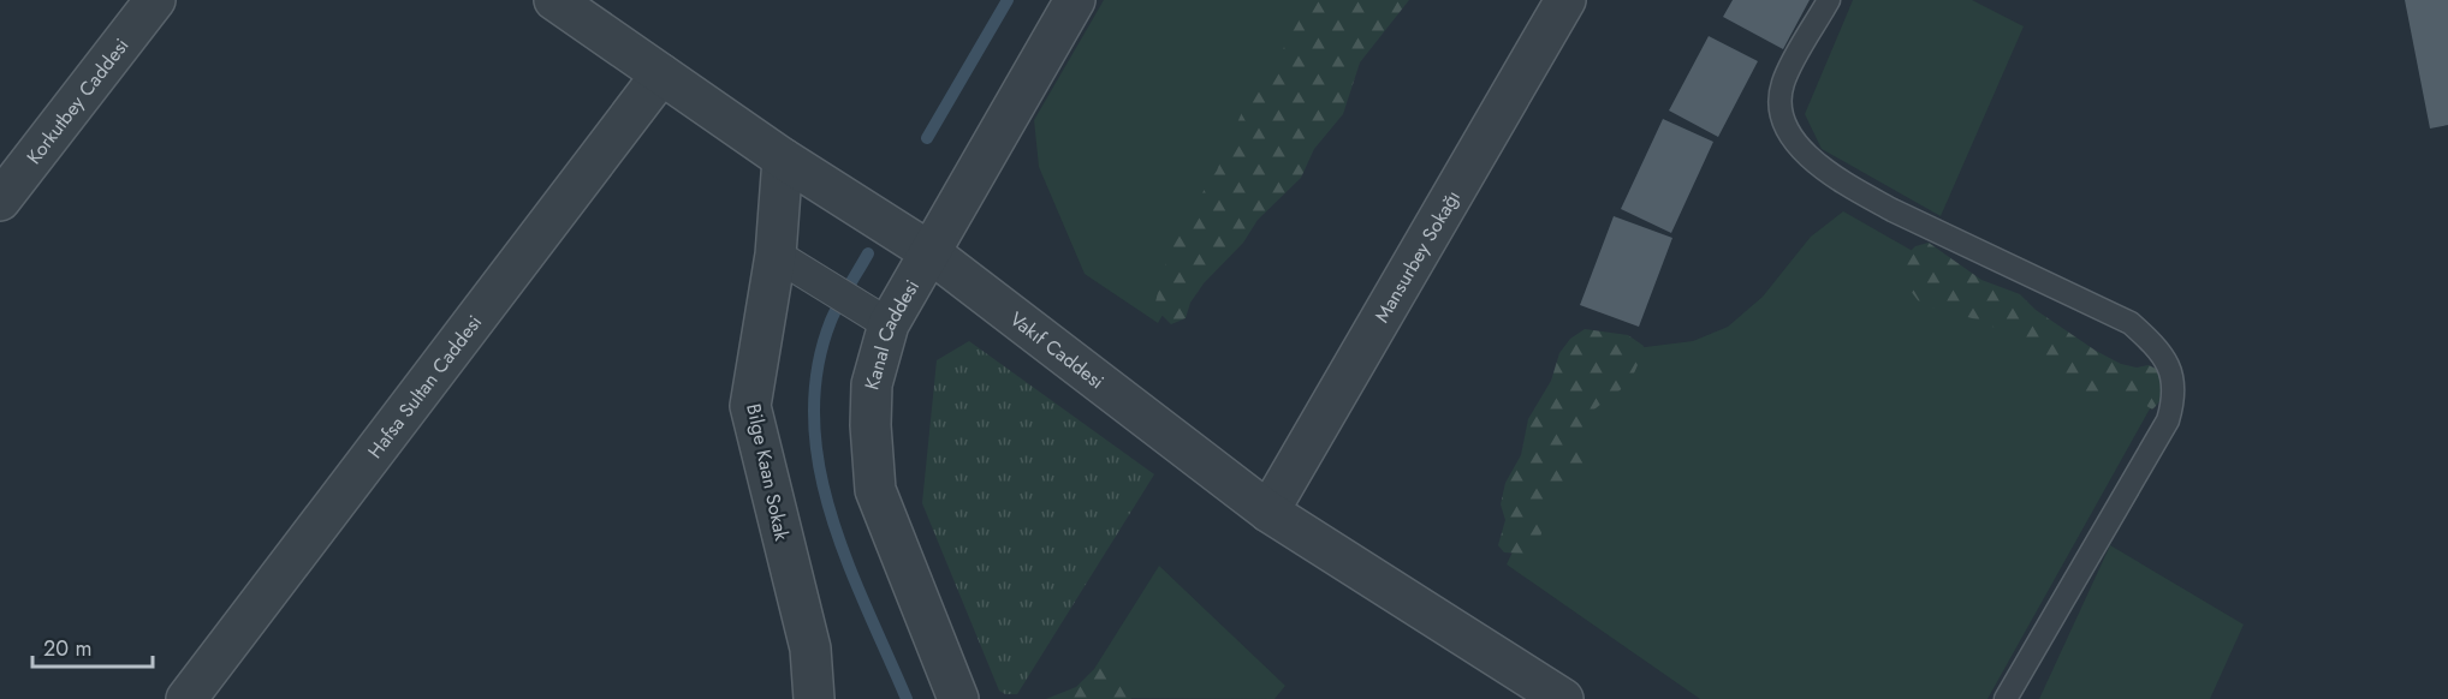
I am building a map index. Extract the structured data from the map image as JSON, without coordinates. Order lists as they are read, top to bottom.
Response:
{
  "streets": {
    "street": [
      "Korkutbey Caddesi",
      "Mansurbey Sokağı",
      "Kanal Caddesi",
      "Vakıf Caddesi",
      "Hafsa Sultan Caddesi",
      "Bilge Kaan Sokak"
    ]
  },
  "crossings": [
    ["Mansurbey Sokağı", "Vakıf Caddesi"],
    ["Kanal Caddesi", "Vakıf Caddesi"],
    ["Vakıf Caddesi", "Hafsa Sultan Caddesi"],
    ["Vakıf Caddesi", "Bilge Kaan Sokak"]
  ],
  "scale_bar": "20 m"
}
